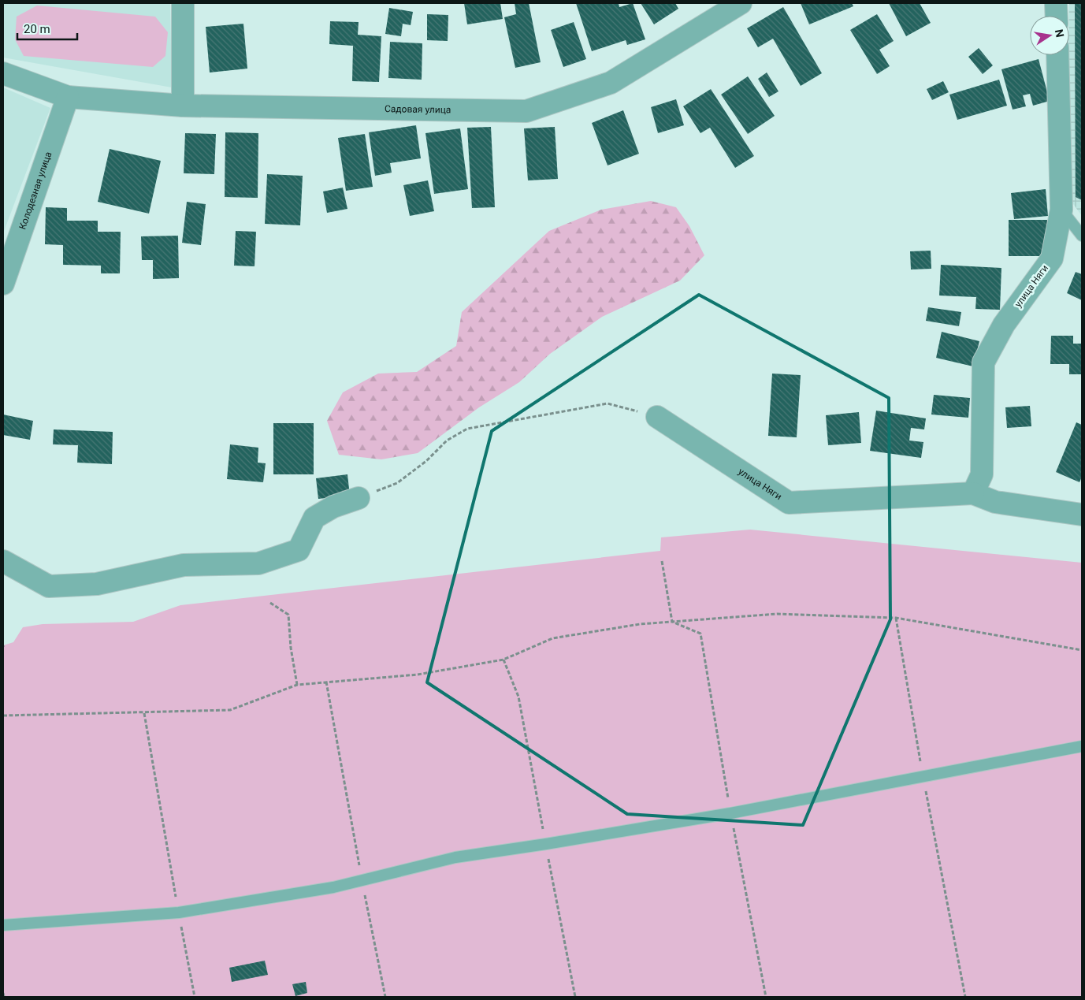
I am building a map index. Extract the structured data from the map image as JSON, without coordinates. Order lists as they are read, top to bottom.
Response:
{
  "streets": {
    "street": ["Садовая улица", "Колодезная улица", "улица Няги"]
  },
  "crossings": [
    ["Садовая улица", "Колодезная улица"]
  ],
  "scale_bar": "20 m",
  "north": "right"
}
